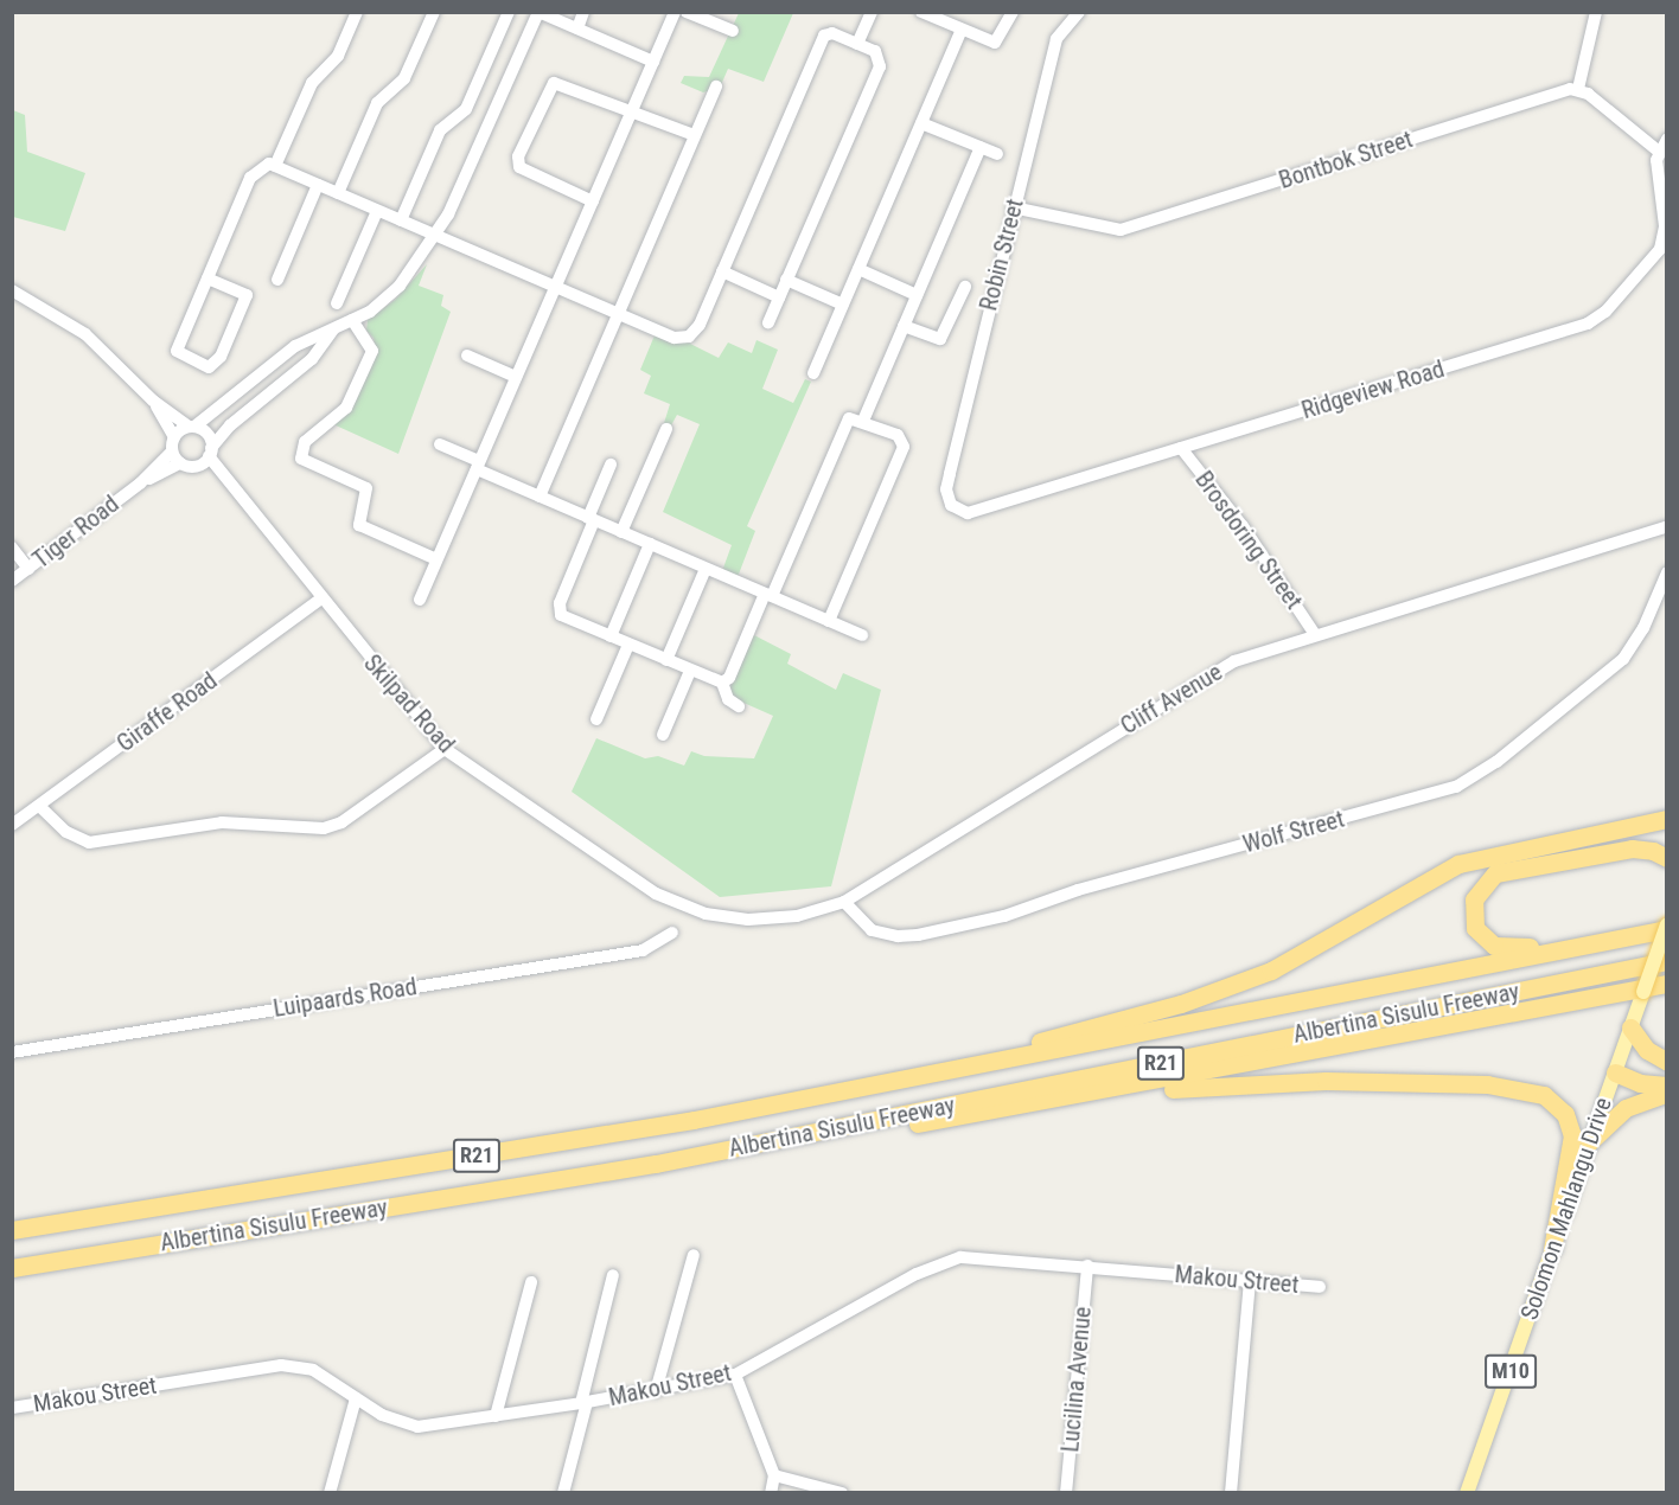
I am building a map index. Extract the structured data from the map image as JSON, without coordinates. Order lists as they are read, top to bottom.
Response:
{
  "streets": {
    "highway": ["Albertina Sisulu Freeway", "R21"],
    "main road": ["Solomon Mahlangu Drive", "M10"],
    "street": [
      "Bontbok Street",
      "Robin Street",
      "Ridgeview Road",
      "Tiger Road",
      "Brosdoring Street",
      "Cliff Avenue",
      "Skilpad Road",
      "Giraffe Road",
      "Wolf Street",
      "Luipaards Road",
      "Makou Street",
      "Lucilina Avenue"
    ]
  },
  "crossings": [
    ["Bontbok Street", "Robin Street"],
    ["Robin Street", "Ridgeview Road"],
    ["Ridgeview Road", "Brosdoring Street"],
    ["Tiger Road", "Skilpad Road"],
    ["Brosdoring Street", "Cliff Avenue"],
    ["Cliff Avenue", "Skilpad Road"],
    ["Cliff Avenue", "Wolf Street"],
    ["Skilpad Road", "Giraffe Road"],
    ["Albertina Sisulu Freeway", "Solomon Mahlangu Drive"],
    ["Makou Street", "Lucilina Avenue"]
  ]
}
